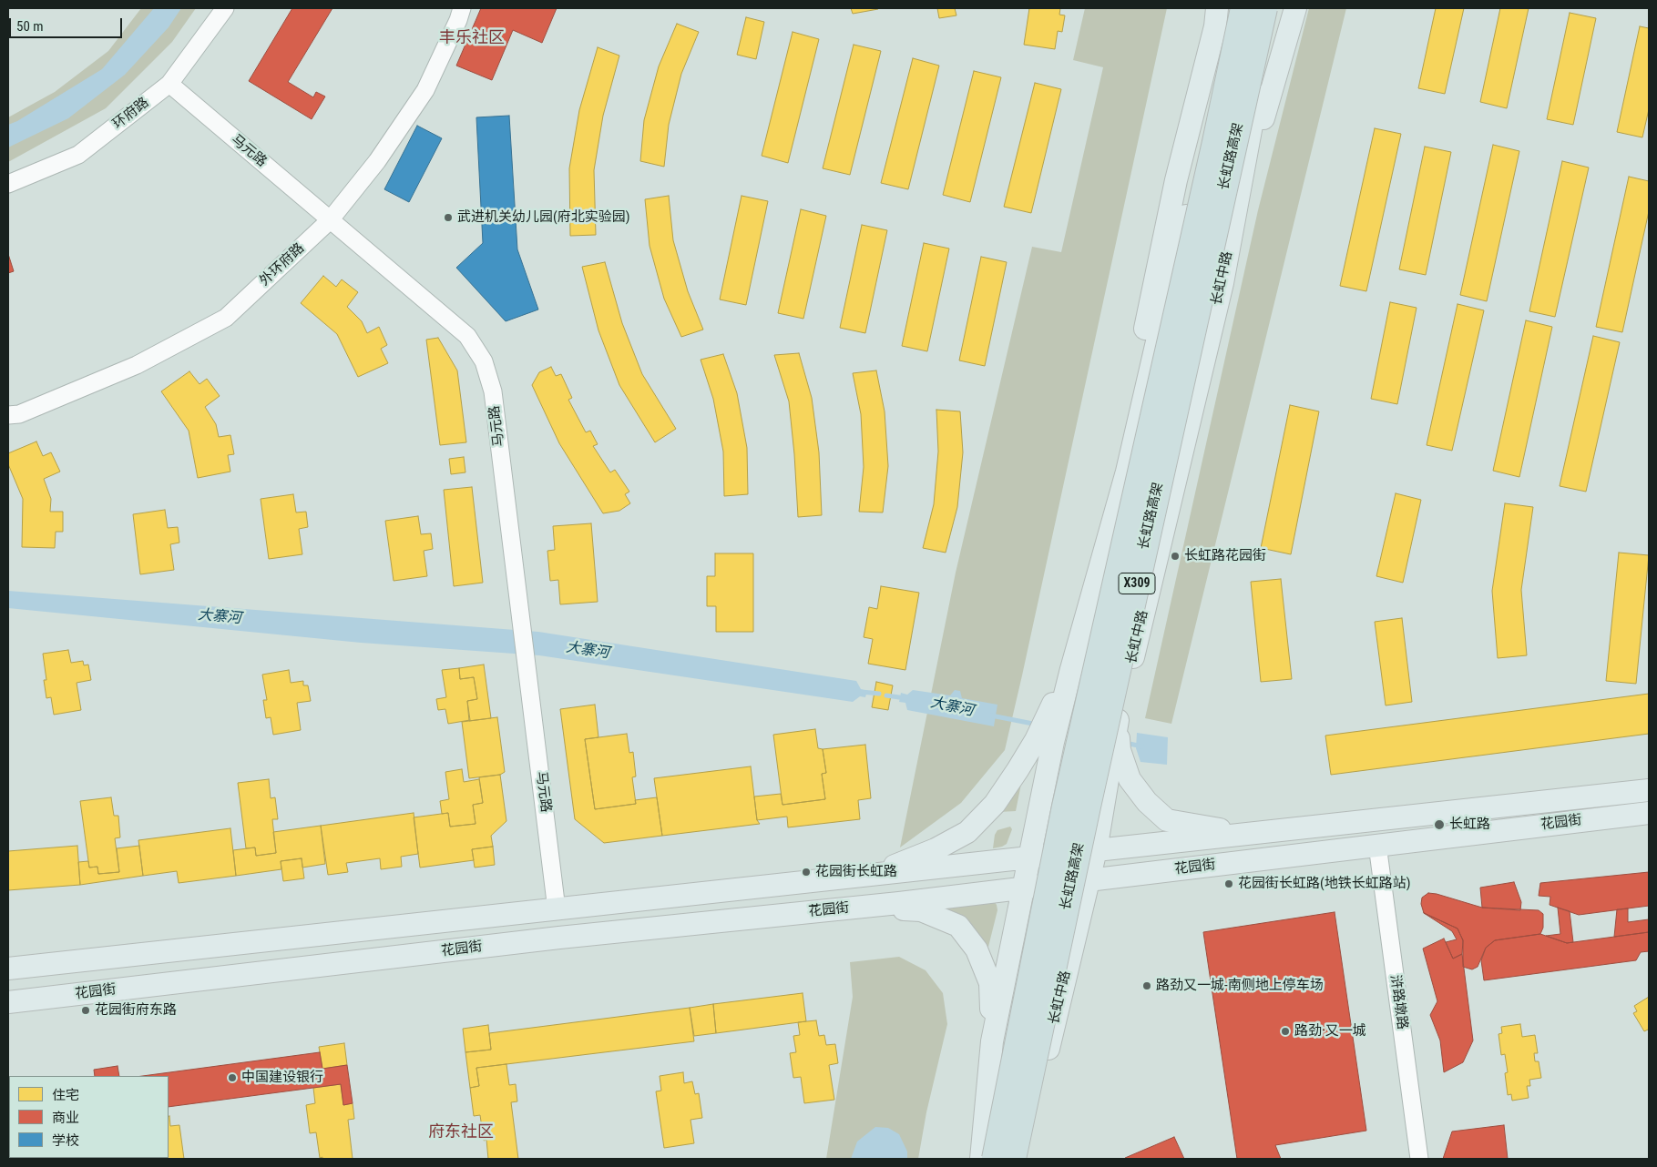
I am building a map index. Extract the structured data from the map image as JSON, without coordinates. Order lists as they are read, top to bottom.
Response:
{
  "streets": {
    "highway": ["长虹路高架", "X309"],
    "main road": ["长虹中路", "花园街"],
    "street": [
      "环府路",
      "马元路",
      "外环府路",
      "浒路墩路"
    ]
  },
  "crossings": [
    ["环府路", "马元路"],
    ["马元路", "外环府路"],
    ["马元路", "花园街"],
    ["长虹中路", "花园街"],
    ["花园街", "浒路墩路"]
  ],
  "districts": ["丰乐社区", "府东社区"],
  "water": ["大寨河"],
  "places": [
    "武进机关幼儿园(府北实验园)",
    "长虹路花园街",
    "长虹路",
    "花园街长虹路",
    "花园街长虹路(地铁长虹路站)",
    "路劲又一城-南侧地上停车场",
    "花园街府东路",
    "路劲·又一城",
    "中国建设银行"
  ],
  "legend": ["住宅", "商业", "学校"],
  "scale_bar": "50 m"
}
